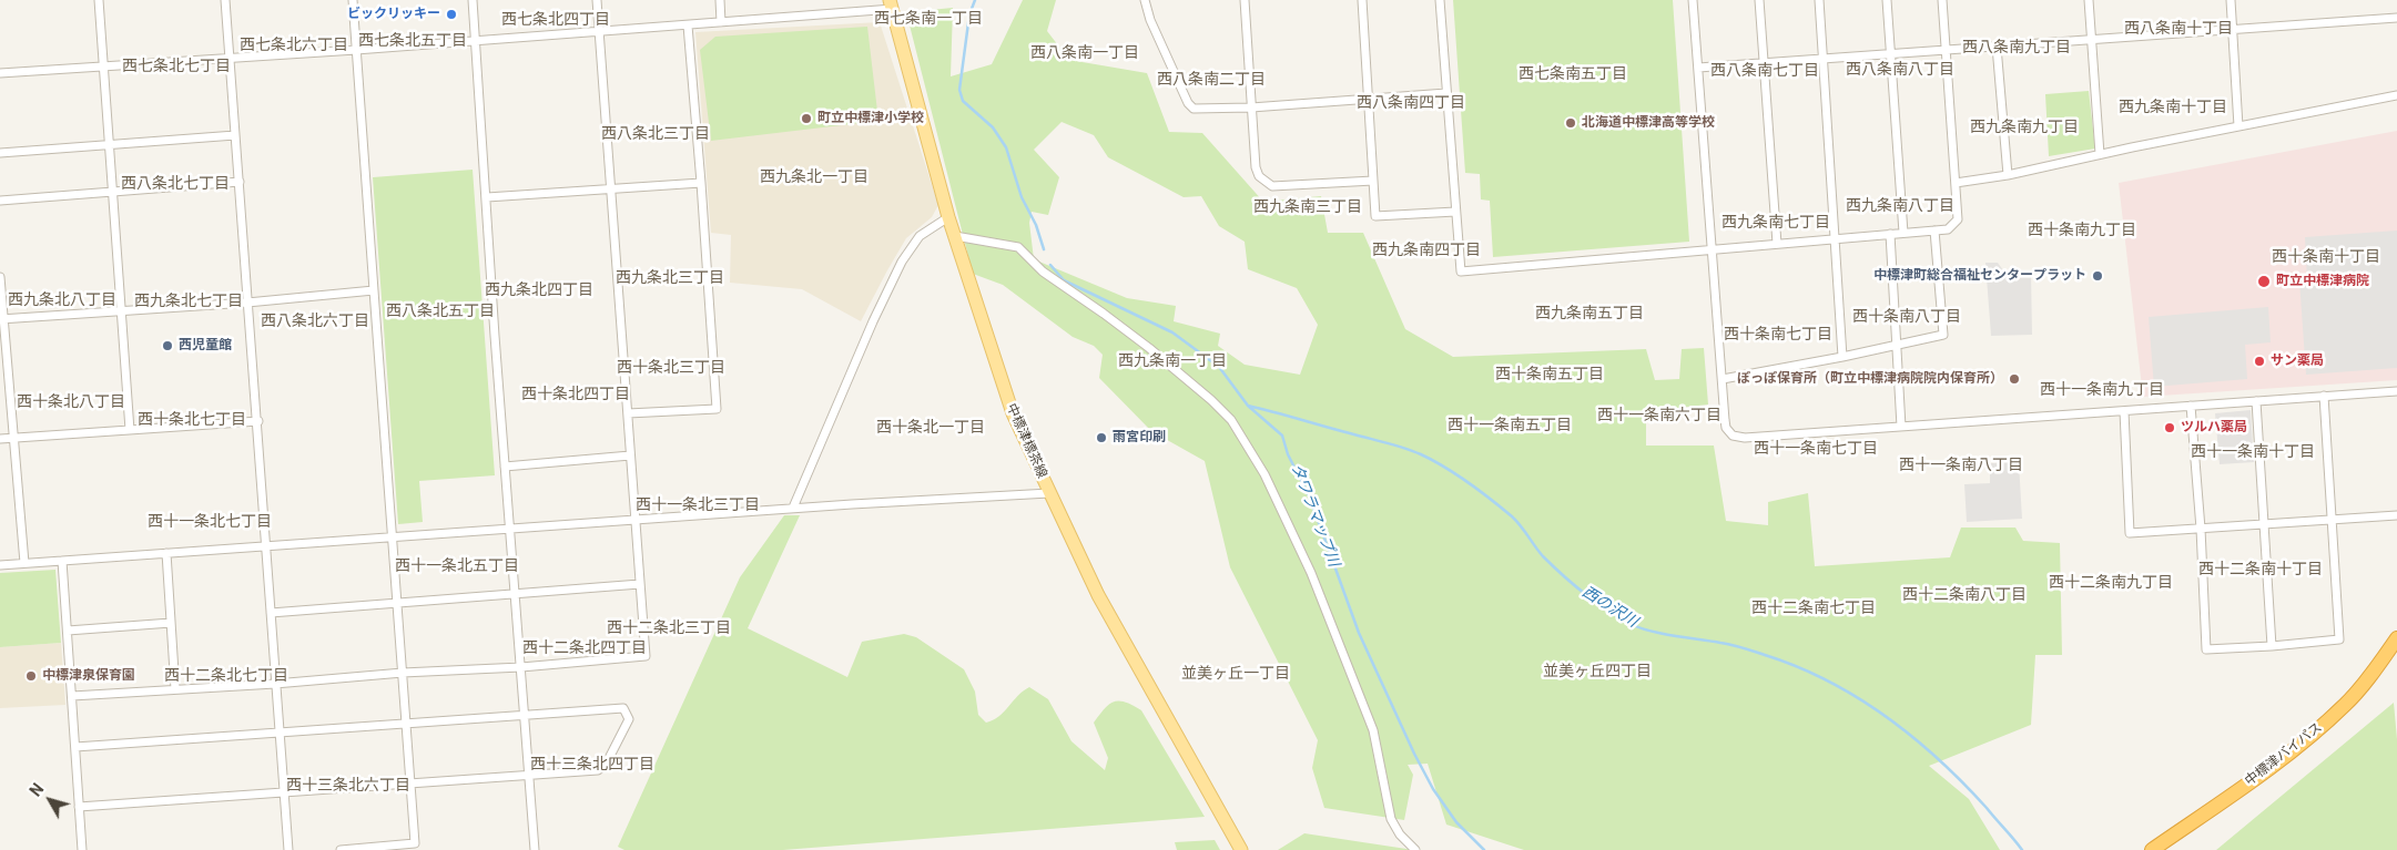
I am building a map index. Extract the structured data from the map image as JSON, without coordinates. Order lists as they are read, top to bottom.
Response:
{
  "streets": {
    "highway": ["中標津バイパス"],
    "main road": ["中標津標茶線"]
  },
  "districts": [
    "西七条南一丁目",
    "西七条北四丁目",
    "西八条南十丁目",
    "西七条北五丁目",
    "西七条北六丁目",
    "西八条南九丁目",
    "西八条南一丁目",
    "西七条北七丁目",
    "西八条南八丁目",
    "西八条南七丁目",
    "西七条南五丁目",
    "西八条南二丁目",
    "西八条南四丁目",
    "西九条南十丁目",
    "西九条南九丁目",
    "西八条北三丁目",
    "西九条北一丁目",
    "西八条北七丁目",
    "西九条南八丁目",
    "西九条南三丁目",
    "西九条南七丁目",
    "西十条南九丁目",
    "西九条南四丁目",
    "西十条南十丁目",
    "西九条北三丁目",
    "西九条北四丁目",
    "西九条北八丁目",
    "西九条北七丁目",
    "西八条北五丁目",
    "西九条南五丁目",
    "西十条南八丁目",
    "西八条北六丁目",
    "西十条南七丁目",
    "西九条南一丁目",
    "西十条北三丁目",
    "西十条南五丁目",
    "西十一条南九丁目",
    "西十条北四丁目",
    "西十条北八丁目",
    "西十一条南六丁目",
    "西十条北七丁目",
    "西十一条南五丁目",
    "西十条北一丁目",
    "西十一条南七丁目",
    "西十一条南十丁目",
    "西十一条南八丁目",
    "西十一条北三丁目",
    "西十一条北七丁目",
    "西十一条北五丁目",
    "西十二条南十丁目",
    "西十二条南九丁目",
    "西十二条南八丁目",
    "西十二条南七丁目",
    "西十二条北三丁目",
    "西十二条北四丁目",
    "並美ヶ丘四丁目",
    "並美ヶ丘一丁目",
    "西十二条北七丁目",
    "西十三条北四丁目",
    "西十三条北六丁目"
  ],
  "water": ["タワラマップ川", "西の沢川"],
  "places": [
    "ビックリッキー",
    "町立中標津小学校",
    "北海道中標津高等学校",
    "中標津町総合福祉センタープラット",
    "町立中標津病院",
    "西児童館",
    "サン薬局",
    "ぽっぽ保育所（町立中標津病院院内保育所）",
    "ツルハ薬局",
    "雨宮印刷",
    "中標津泉保育園"
  ],
  "north": "top left"
}
